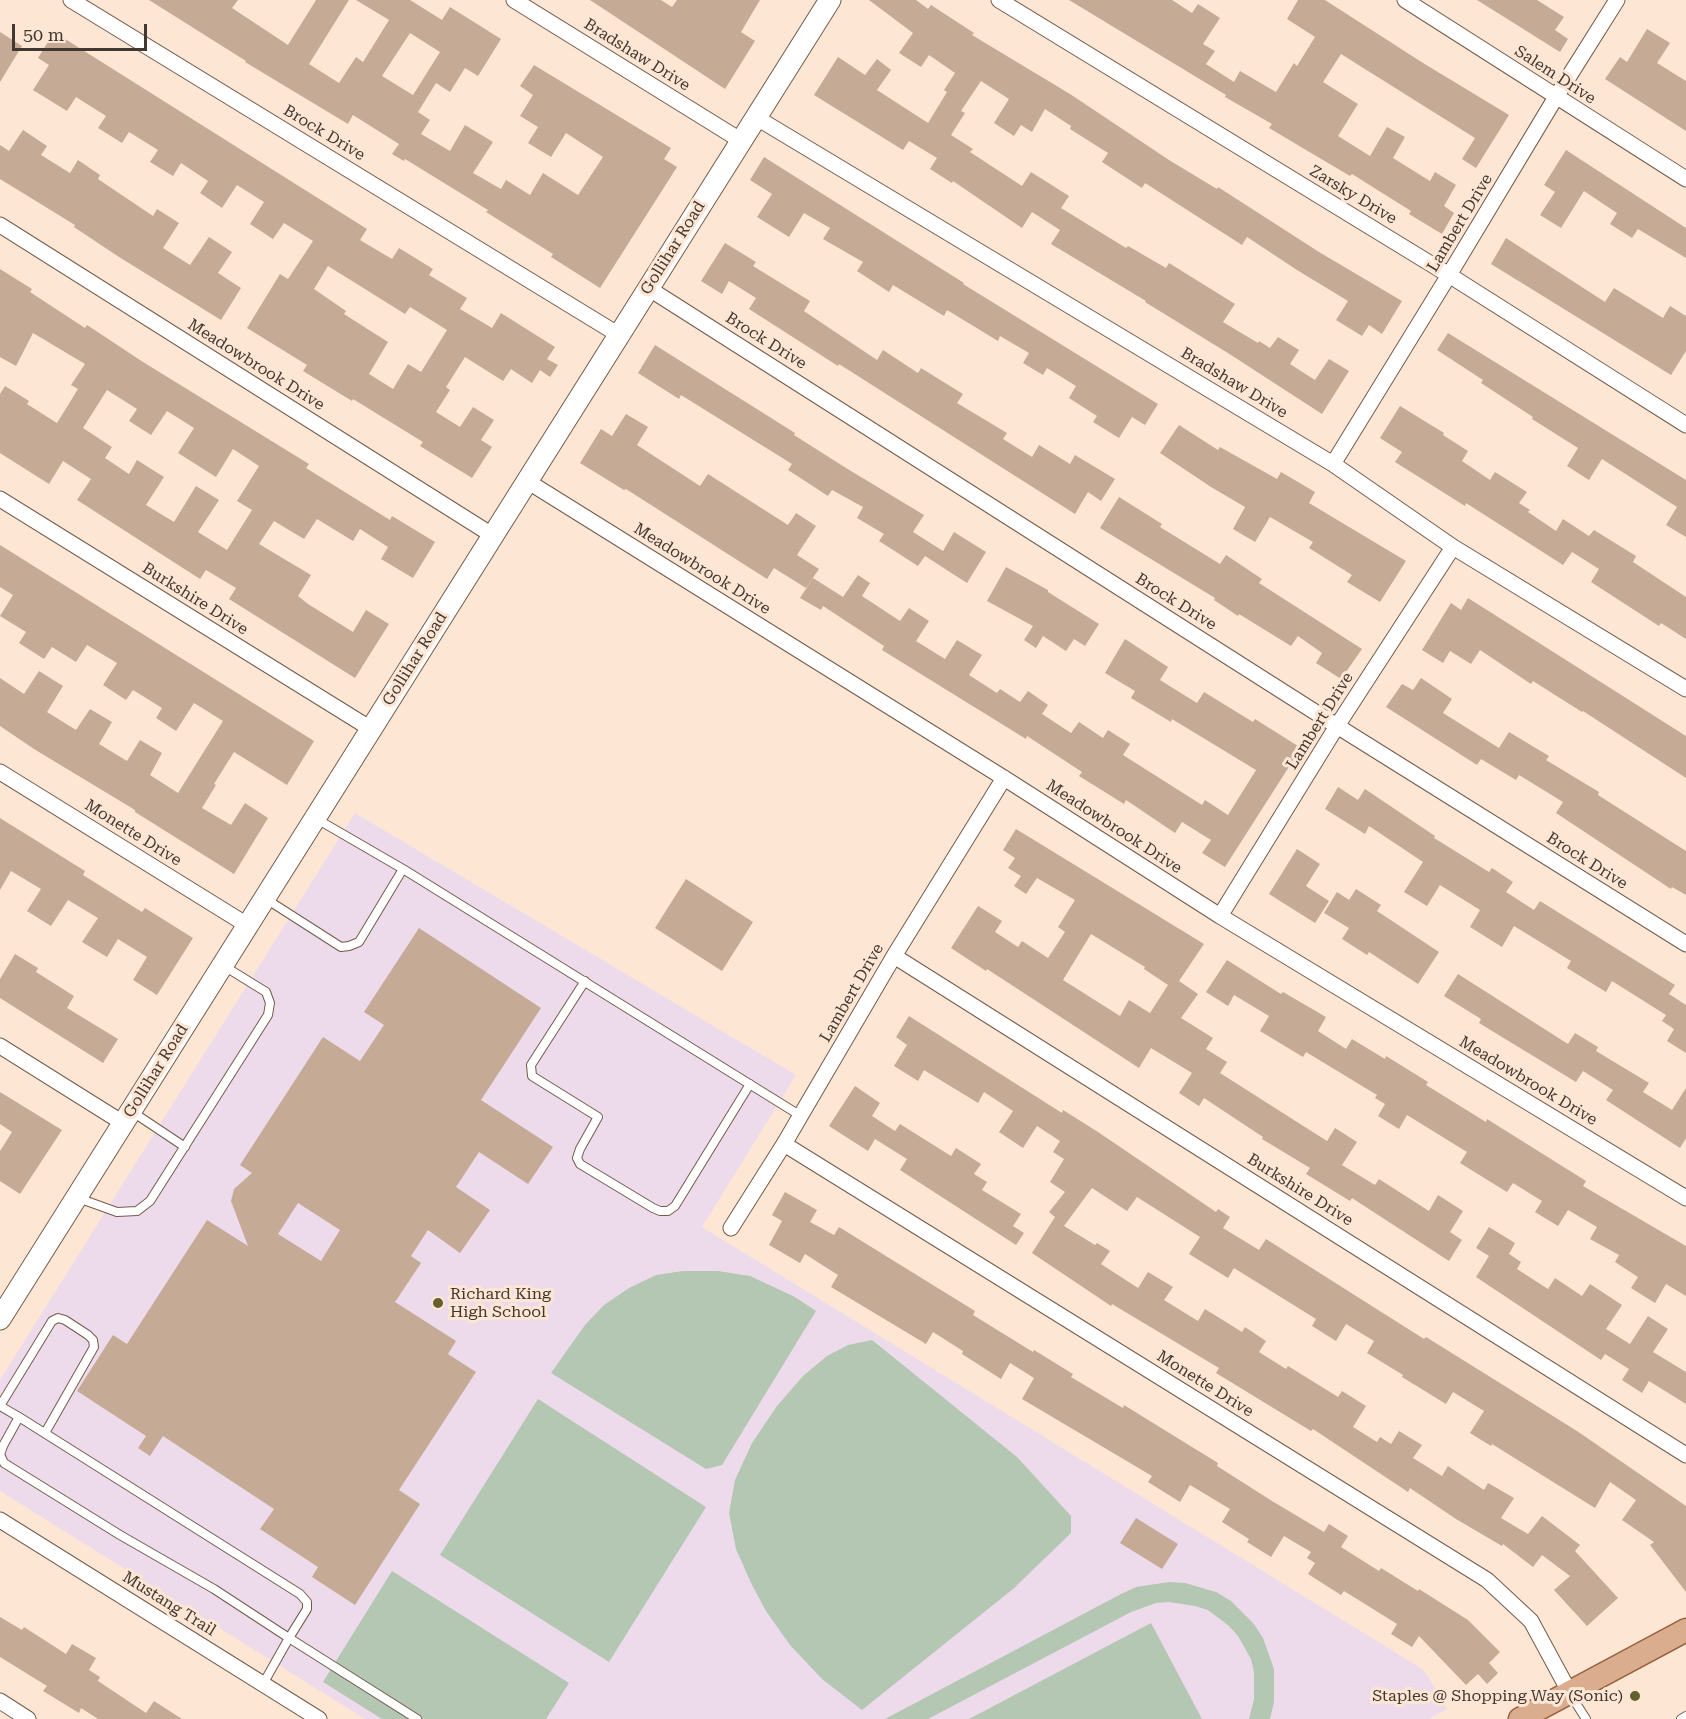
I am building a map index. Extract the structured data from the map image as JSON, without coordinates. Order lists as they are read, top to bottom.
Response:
{
  "streets": {
    "street": [
      "Bradshaw Drive",
      "Salem Drive",
      "Brock Drive",
      "Zarsky Drive",
      "Lambert Drive",
      "Gollihar Road",
      "Meadowbrook Drive",
      "Burkshire Drive",
      "Monette Drive",
      "Mustang Trail"
    ]
  },
  "crossings": [
    ["Bradshaw Drive", "Lambert Drive"],
    ["Bradshaw Drive", "Gollihar Road"],
    ["Salem Drive", "Lambert Drive"],
    ["Brock Drive", "Lambert Drive"],
    ["Brock Drive", "Gollihar Road"],
    ["Zarsky Drive", "Lambert Drive"],
    ["Lambert Drive", "Meadowbrook Drive"],
    ["Lambert Drive", "Burkshire Drive"],
    ["Lambert Drive", "Monette Drive"],
    ["Gollihar Road", "Meadowbrook Drive"],
    ["Gollihar Road", "Burkshire Drive"],
    ["Gollihar Road", "Monette Drive"]
  ],
  "places": ["Richard King High School", "Staples @ Shopping Way (Sonic)"],
  "scale_bar": "50 m"
}
